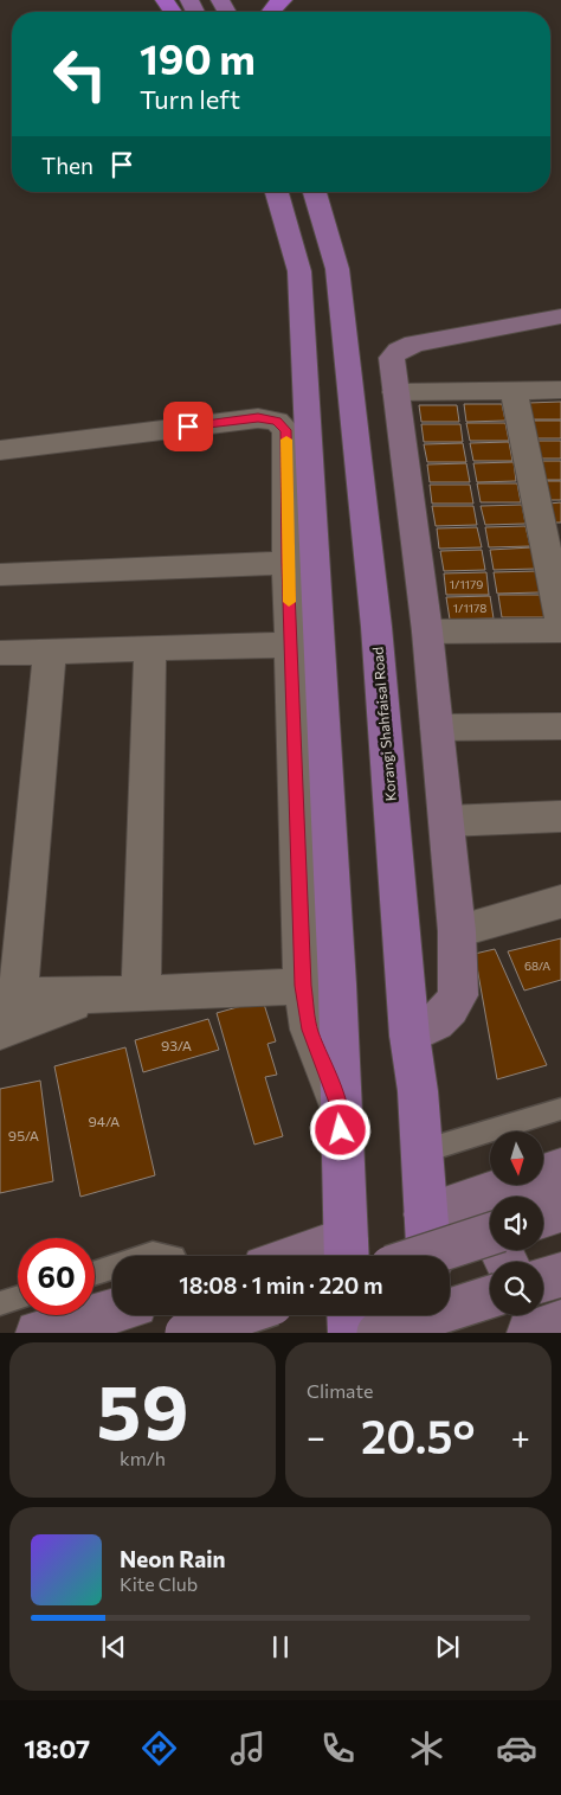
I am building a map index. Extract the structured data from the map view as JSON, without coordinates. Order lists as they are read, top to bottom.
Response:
{
  "streets": {
    "main road": ["Korangi Shahfaisal Road"]
  },
  "house_numbers": [
    "1/1179",
    "1/1178",
    "68/A",
    "93/A",
    "94/A",
    "95/A"
  ],
  "north": "bottom",
  "page": {
    "turn": ["190 m", "Turn left"],
    "then": "Then",
    "limit": "60",
    "trip": "18:08 · 1 min · 220 m",
    "tile": [
      ["59", "km/h"],
      "Climate"
    ],
    "heat": ["−", "20.5°", "+"],
    "song": ["Neon Rain", "Kite Club"],
    "tabs": "18:07"
  }
}
